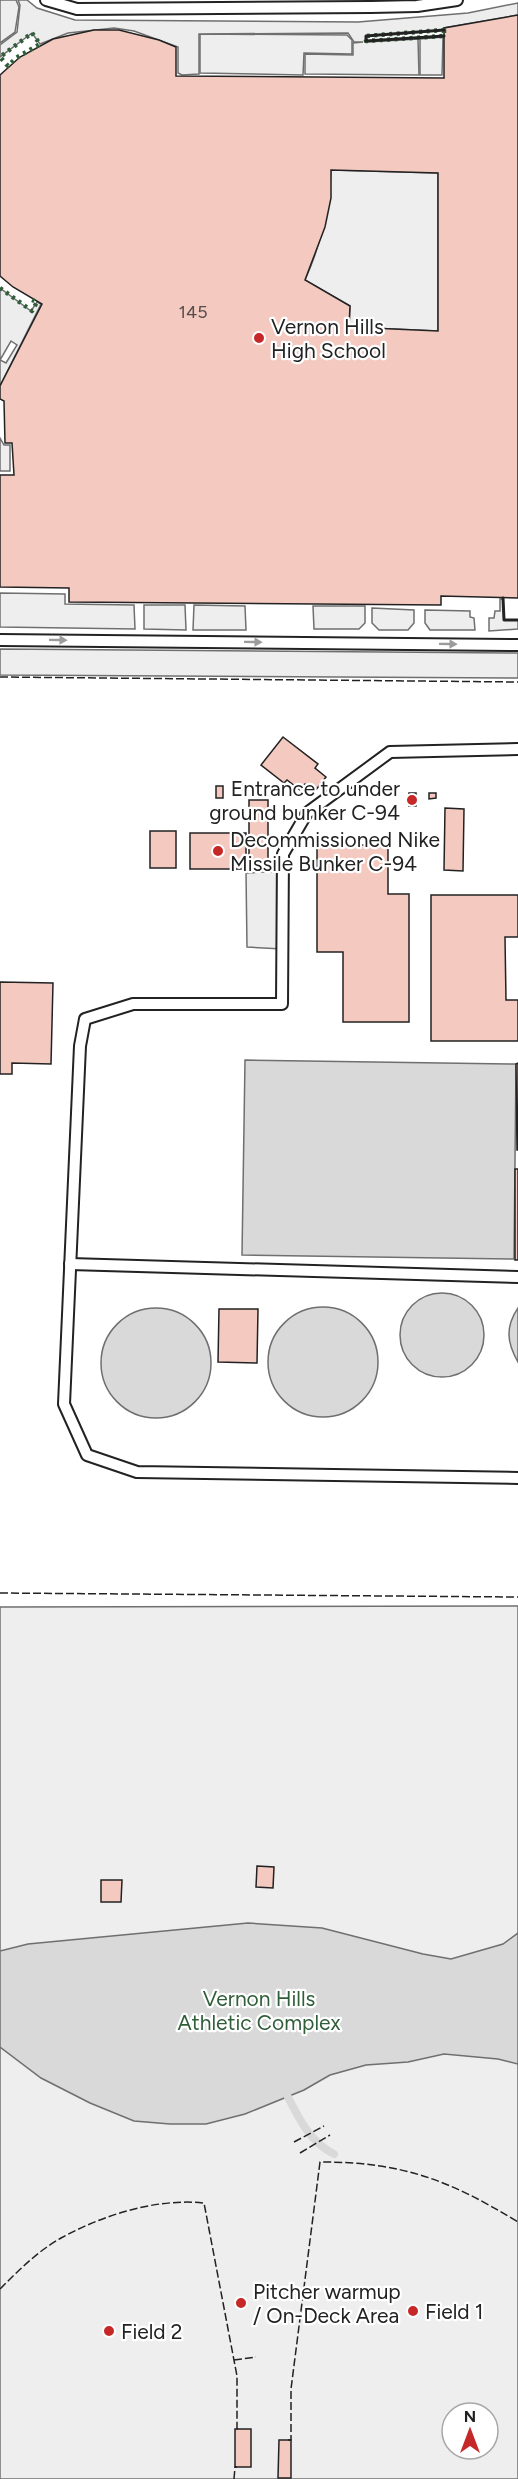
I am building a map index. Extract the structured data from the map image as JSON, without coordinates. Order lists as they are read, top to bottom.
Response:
{
  "parks": ["Vernon Hills Athletic Complex"],
  "places": [
    "Vernon Hills High School",
    "Entrance to under ground bunker C-94",
    "Decommissioned Nike Missile Bunker C-94",
    "Pitcher warmup / On-Deck Area",
    "Field 1",
    "Field 2"
  ],
  "house_numbers": ["145"],
  "north": "top"
}
